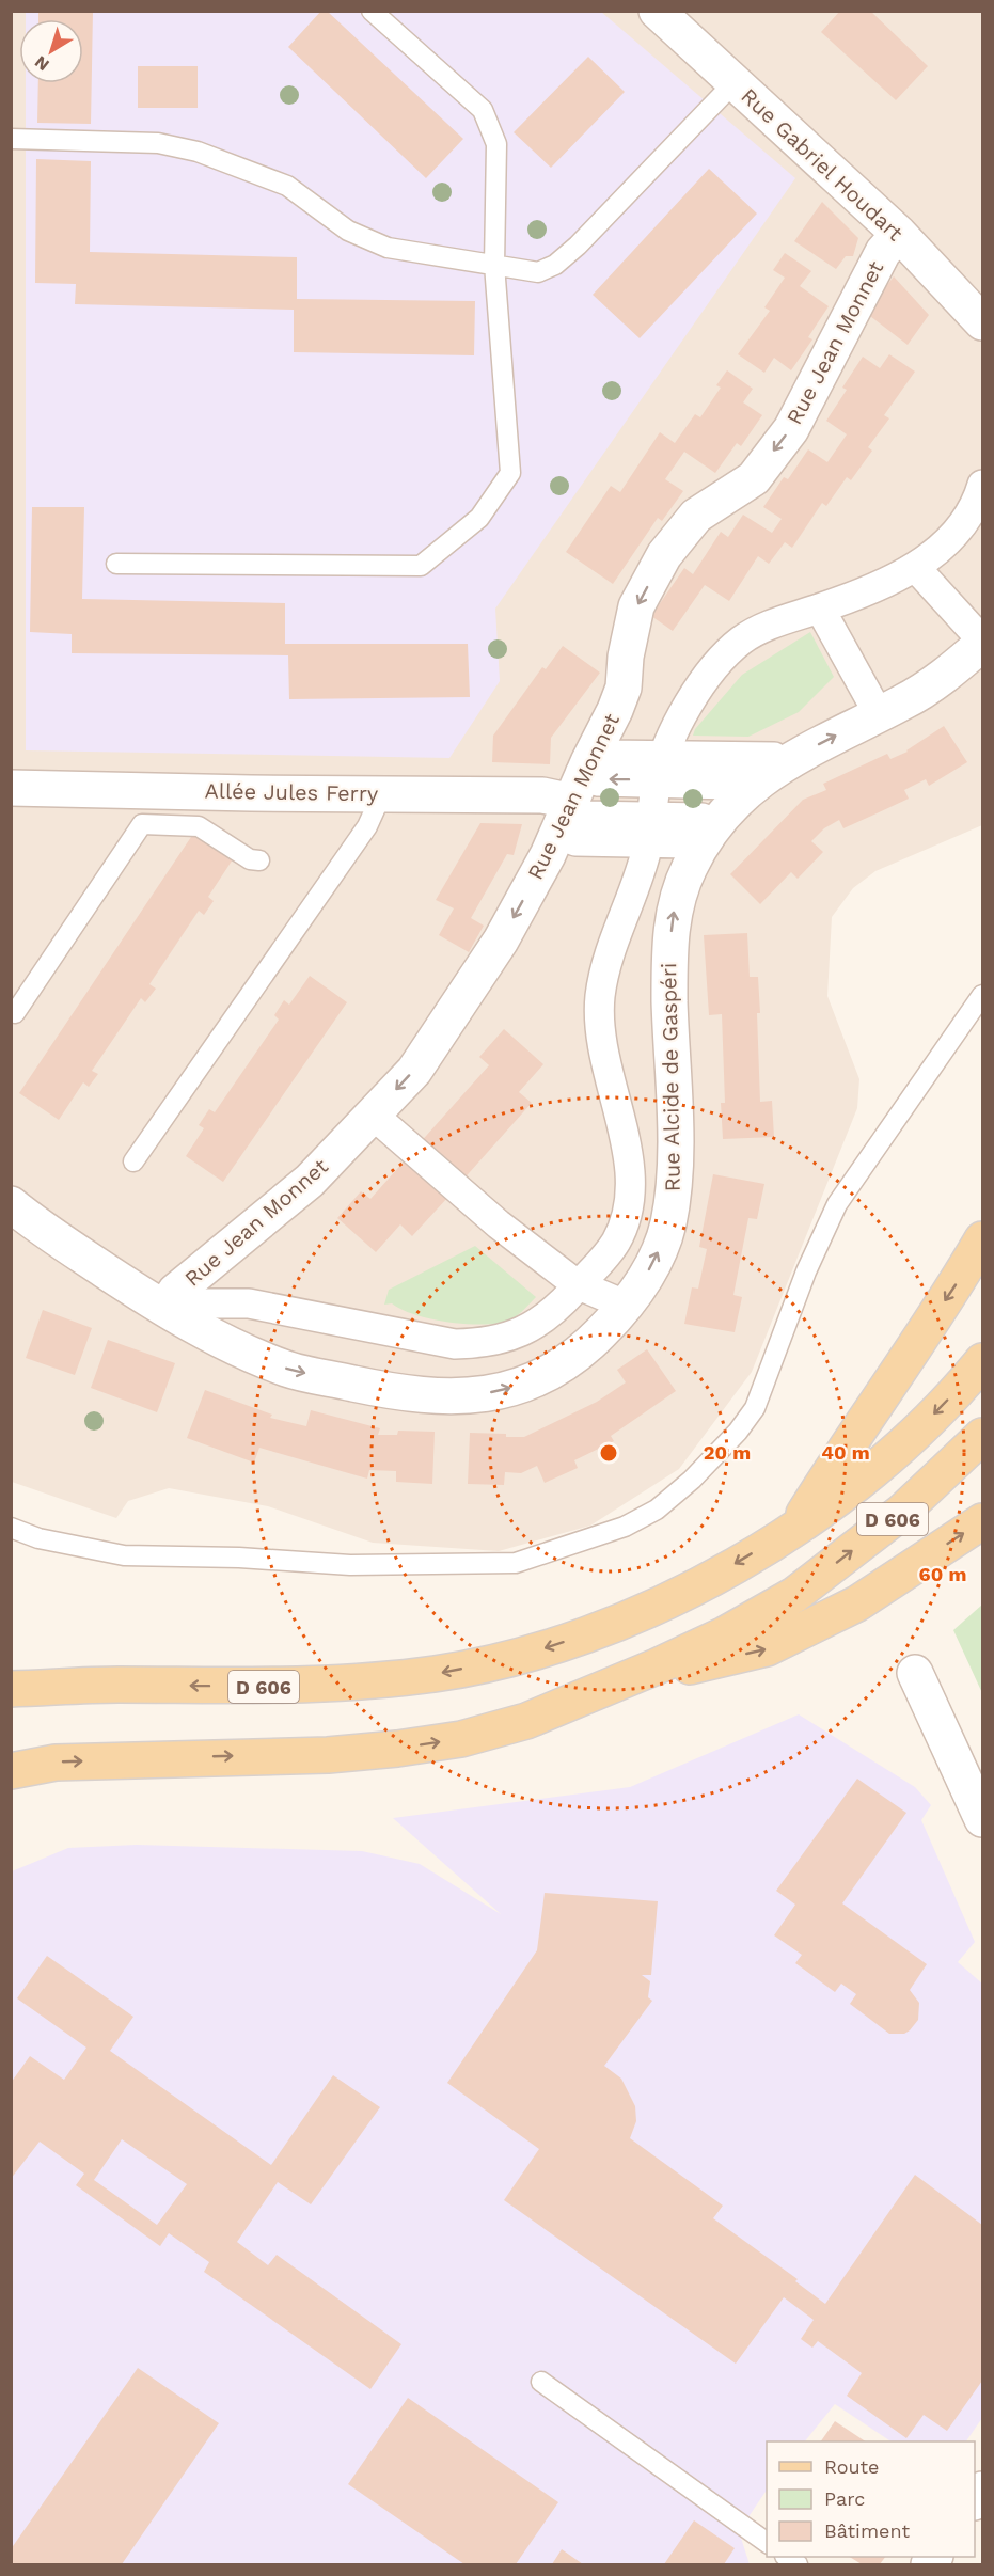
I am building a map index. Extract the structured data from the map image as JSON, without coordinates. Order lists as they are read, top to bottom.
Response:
{
  "streets": {
    "main road": ["D 606"],
    "street": [
      "Rue Gabriel Houdart",
      "Rue Jean Monnet",
      "Allée Jules Ferry",
      "Rue Alcide de Gaspéri"
    ]
  },
  "crossings": [
    ["Rue Gabriel Houdart", "Rue Jean Monnet"],
    ["Rue Jean Monnet", "Allée Jules Ferry"],
    ["Rue Jean Monnet", "Rue Alcide de Gaspéri"]
  ],
  "legend": ["Route", "Parc", "Bâtiment"],
  "north": "bottom left",
  "rings": ["20 m", "40 m", "60 m"]
}
